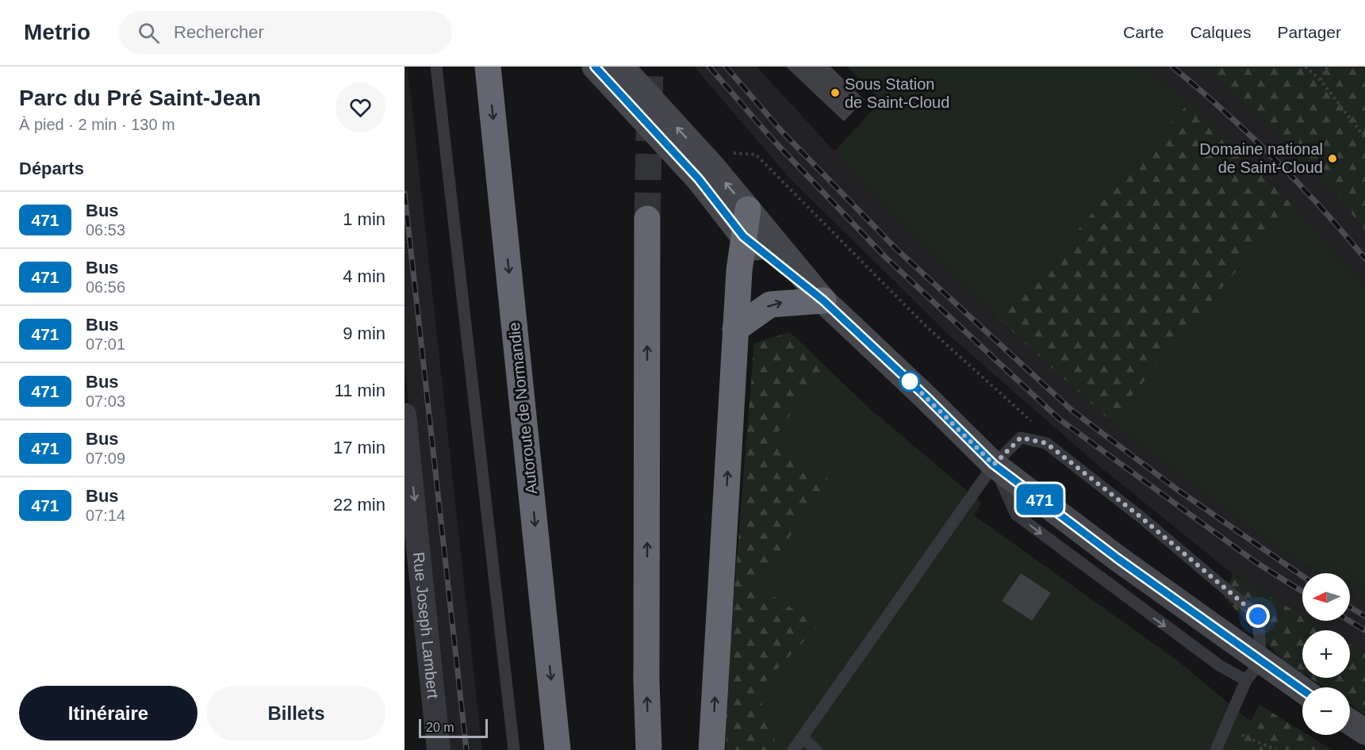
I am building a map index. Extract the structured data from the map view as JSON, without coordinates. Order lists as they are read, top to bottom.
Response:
{
  "streets": {
    "highway": ["Autoroute de Normandie"],
    "street": ["Rue Joseph Lambert"]
  },
  "one_way": ["Rue Joseph Lambert"],
  "places": ["Sous Station de Saint-Cloud", "Domaine national de Saint-Cloud"],
  "lines": ["bus line 471"],
  "scale_bar": "20 m",
  "north": "left",
  "page": {
    "header": "Metrio",
    "search": "Rechercher",
    "nav": ["Carte", "Calques", "Partager"],
    "heading": [
      ["Parc du Pré Saint-Jean", "À pied · 2 min · 130 m"],
      "Départs"
    ],
    "on_map": "471",
    "list": [
      {
        "mark": "471",
        "name": "Bus",
        "note": "06:53",
        "value": "1 min"
      },
      {
        "mark": "471",
        "name": "Bus",
        "note": "06:56",
        "value": "4 min"
      },
      {
        "mark": "471",
        "name": "Bus",
        "note": "07:01",
        "value": "9 min"
      },
      {
        "mark": "471",
        "name": "Bus",
        "note": "07:03",
        "value": "11 min"
      },
      {
        "mark": "471",
        "name": "Bus",
        "note": "07:09",
        "value": "17 min"
      },
      {
        "mark": "471",
        "name": "Bus",
        "note": "07:14",
        "value": "22 min"
      }
    ],
    "map_buttons": ["+", "−"],
    "buttons": ["Itinéraire", "Billets"],
    "scale": "20 m"
  }
}
